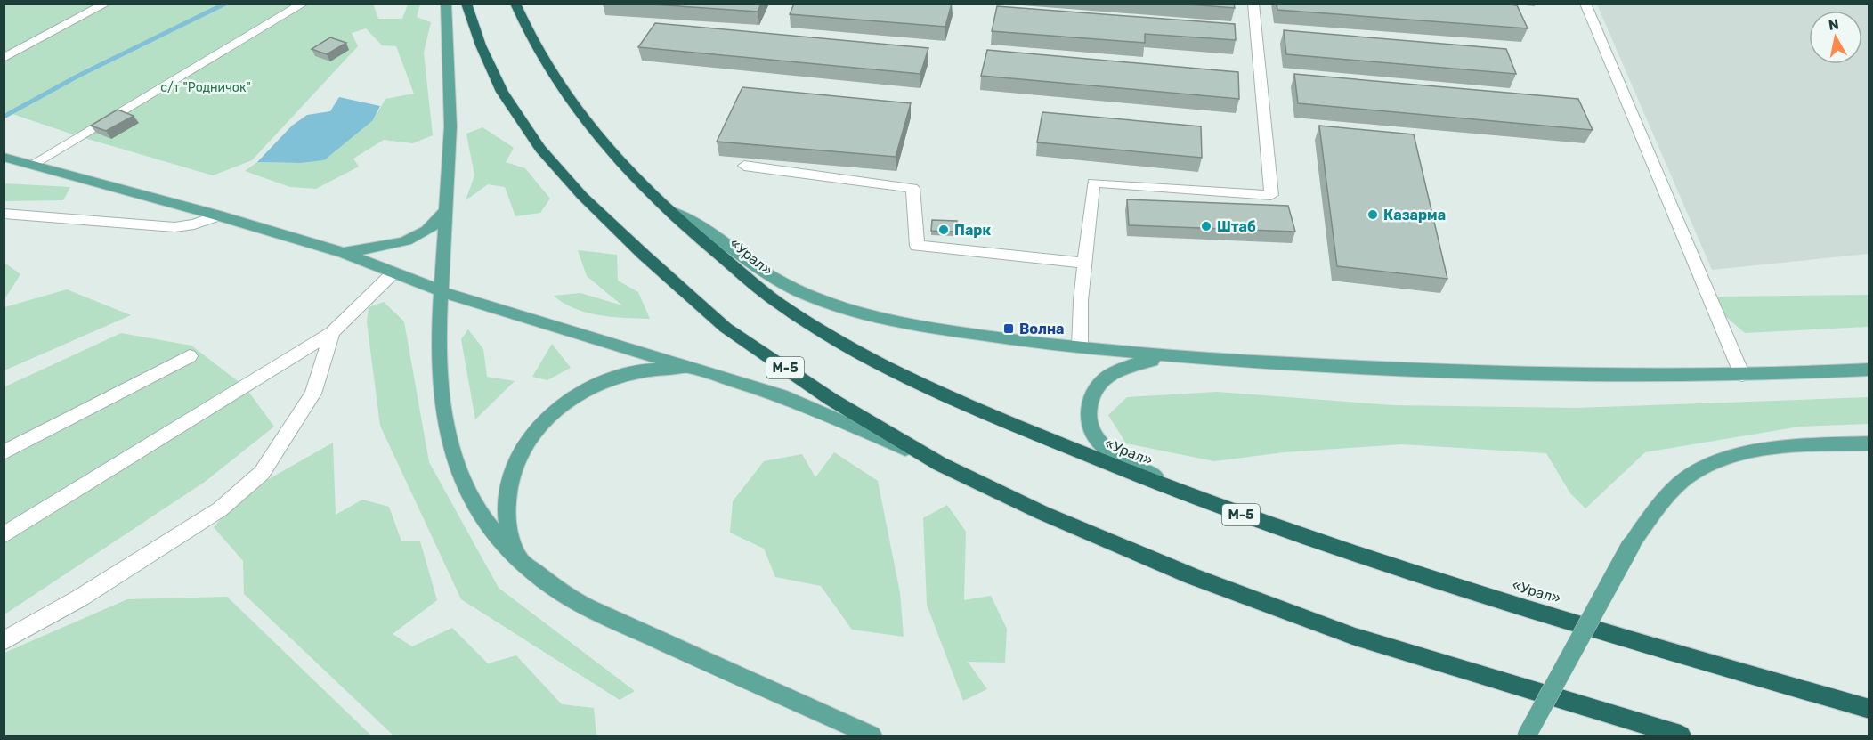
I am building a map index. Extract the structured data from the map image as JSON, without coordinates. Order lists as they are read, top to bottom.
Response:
{
  "streets": {
    "highway": ["«Урал»", "М-5"]
  },
  "parks": ["с/т \"Родничок\""],
  "places": {
    "other": ["Казарма", "Штаб", "Парк"],
    "transit": ["Волна"]
  },
  "north": "top"
}
